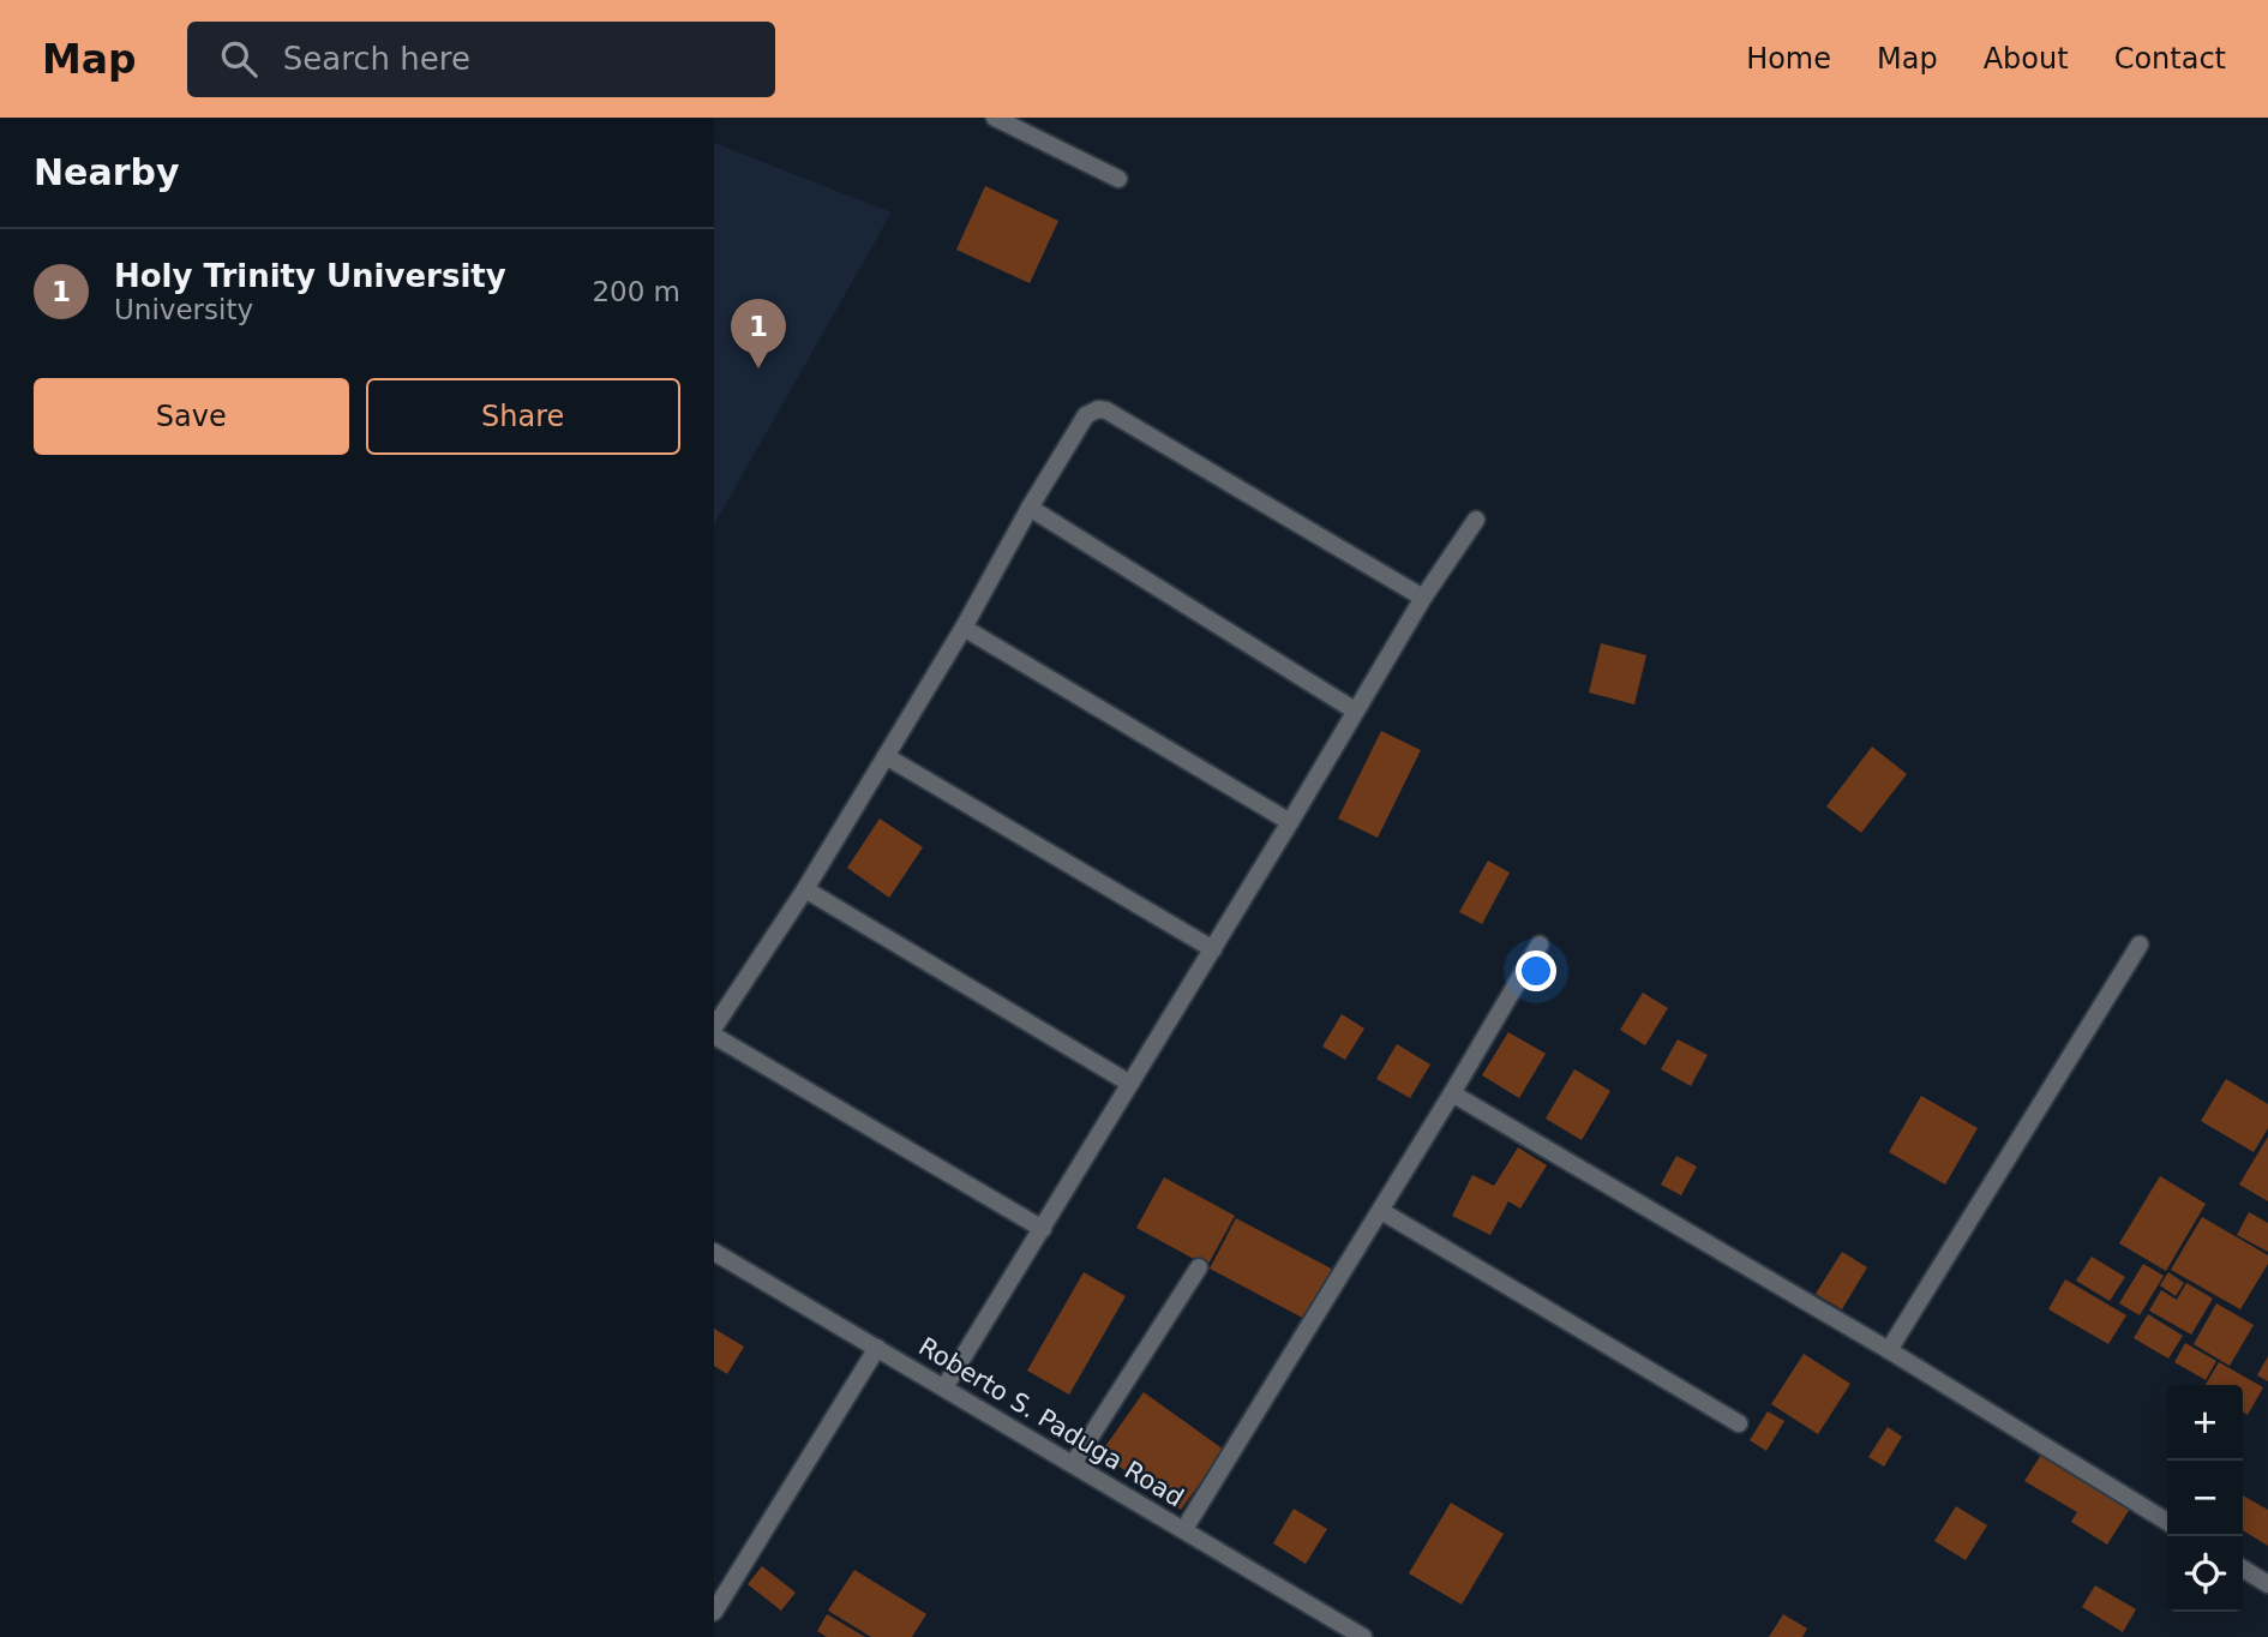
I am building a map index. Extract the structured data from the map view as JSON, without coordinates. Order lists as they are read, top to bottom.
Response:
{
  "streets": {
    "street": ["Roberto S. Paduga Road"]
  },
  "page": {
    "header": "Map",
    "search": "Search here",
    "nav": [
      "Home",
      "Map",
      "About",
      "Contact"
    ],
    "heading": "Nearby",
    "list": [
      {
        "mark": "1",
        "name": "Holy Trinity University",
        "note": "University",
        "value": "200 m"
      }
    ],
    "pins": "1",
    "buttons": ["Save", "Share"],
    "map_buttons": ["+", "−"]
  }
}
